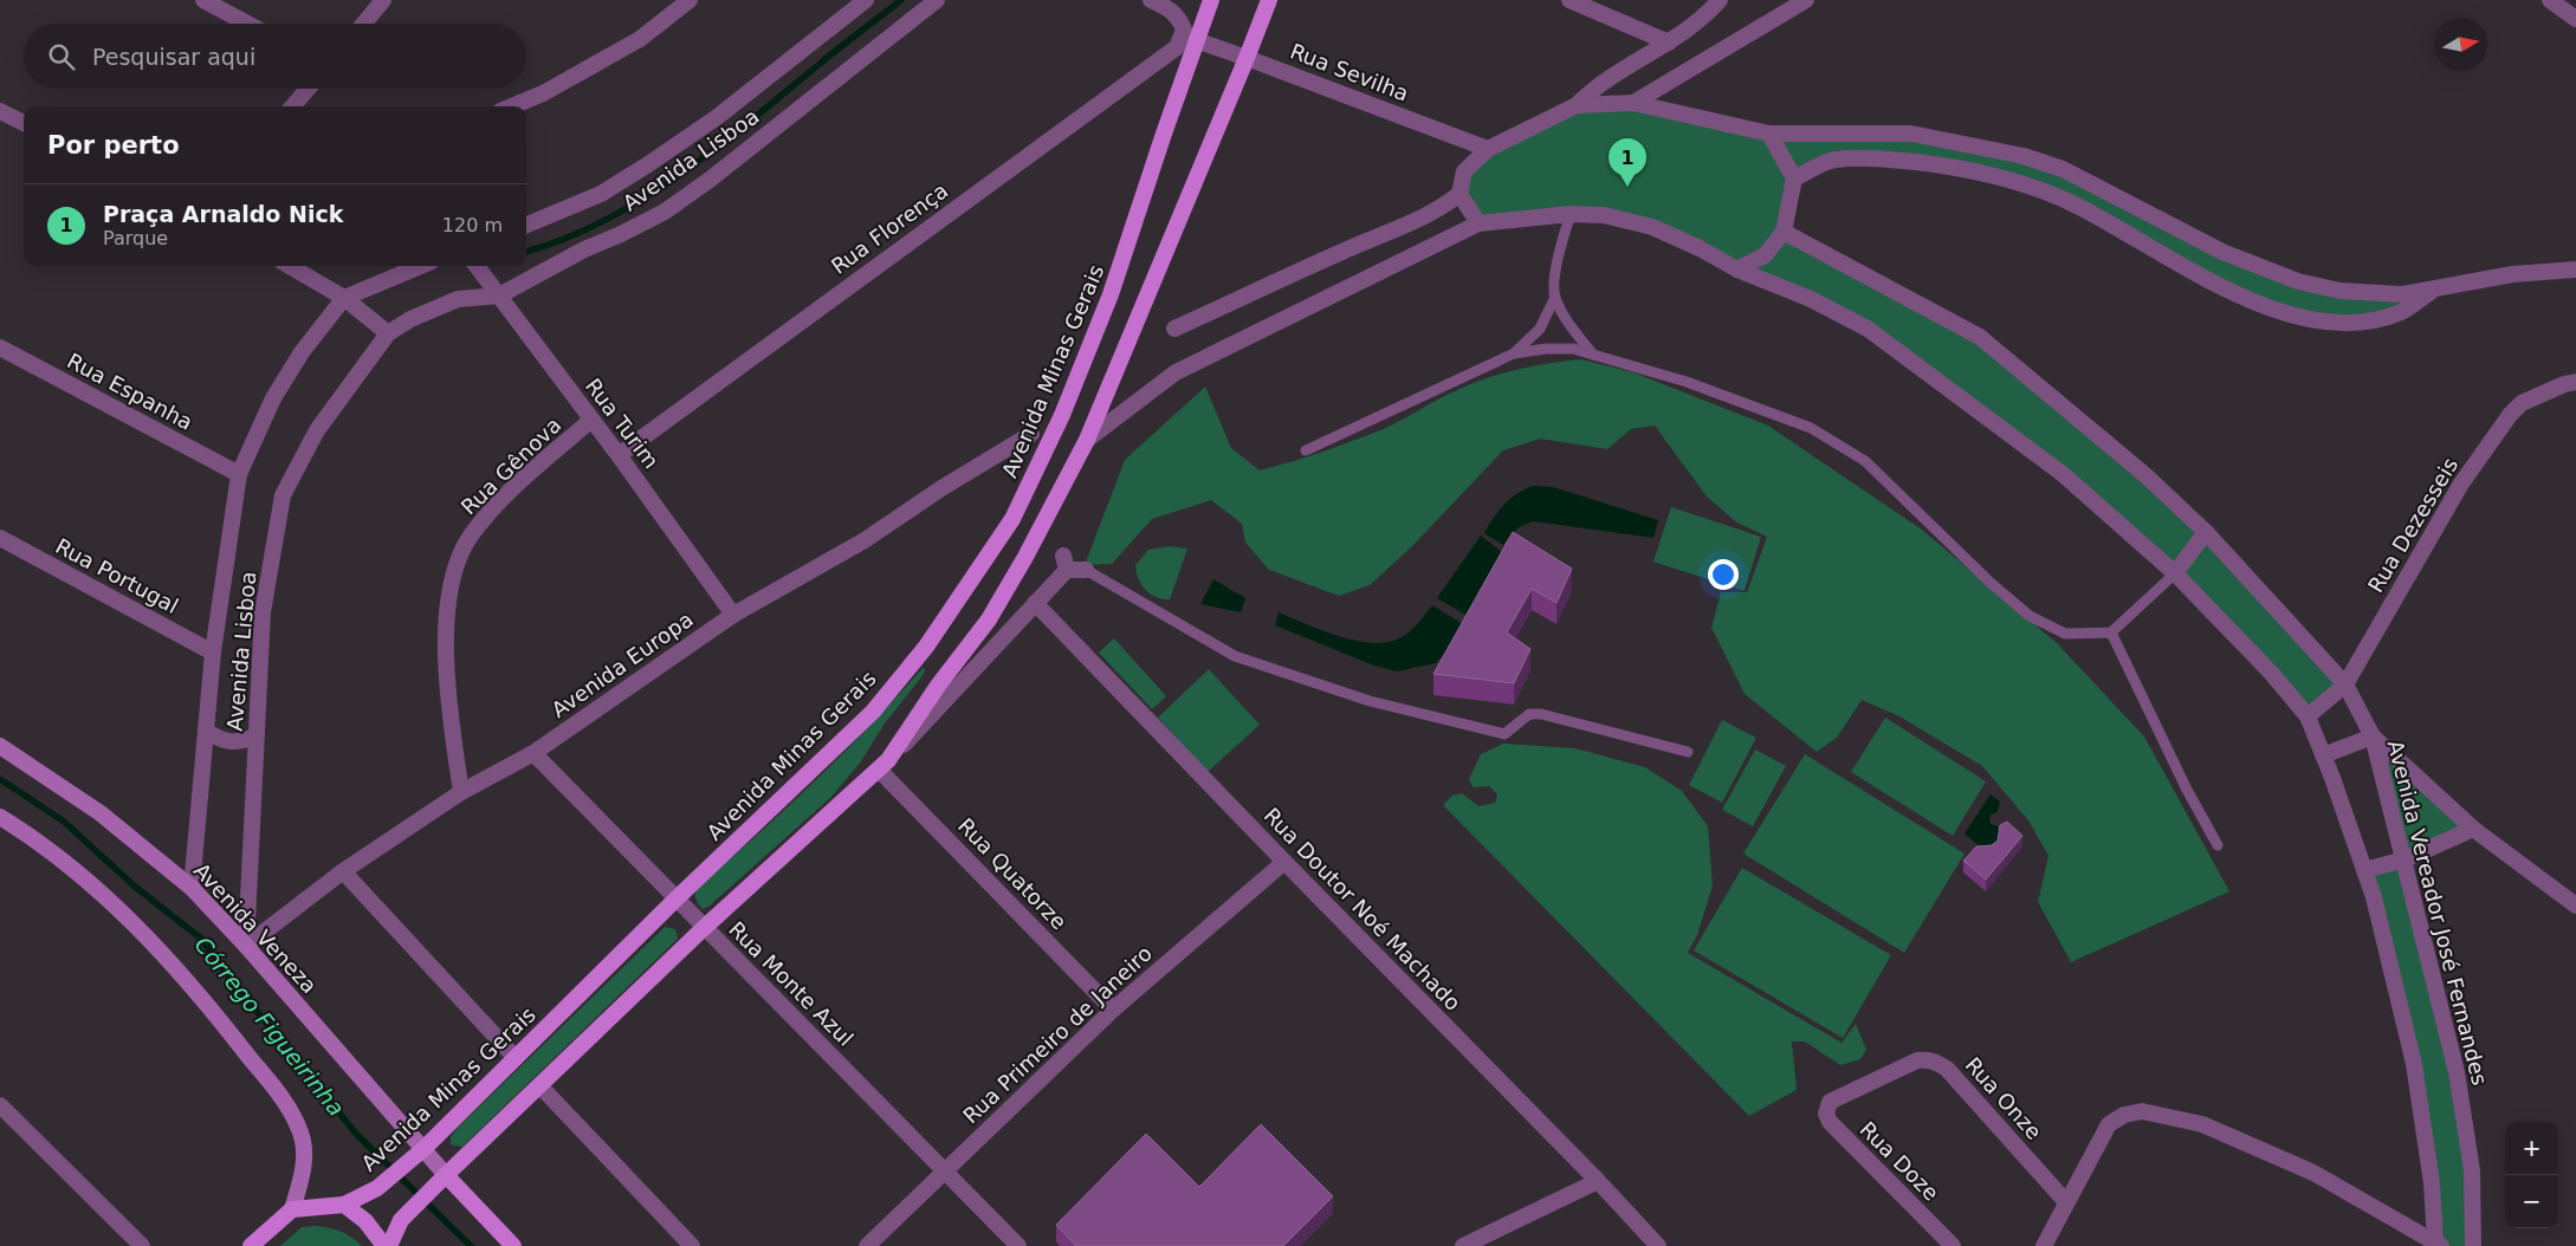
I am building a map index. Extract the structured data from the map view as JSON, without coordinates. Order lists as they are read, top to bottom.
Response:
{
  "streets": {
    "main road": ["Avenida Minas Gerais", "Avenida Veneza"],
    "street": [
      "Rua Sevilha",
      "Avenida Lisboa",
      "Rua Florença",
      "Rua Espanha",
      "Rua Turim",
      "Rua Gênova",
      "Rua Dezesseis",
      "Rua Portugal",
      "Avenida Europa",
      "Rua Quatorze",
      "Rua Doutor Noé Machado",
      "Avenida Vereador José Fernandes",
      "Rua Monte Azul",
      "Rua Primeiro de Janeiro",
      "Rua Onze",
      "Rua Doze"
    ]
  },
  "crossings": [
    ["Rua Sevilha", "Rua Florença"],
    ["Rua Sevilha", "Avenida Minas Gerais"],
    ["Avenida Lisboa", "Rua Espanha"],
    ["Avenida Lisboa", "Rua Turim"],
    ["Avenida Lisboa", "Rua Portugal"],
    ["Avenida Lisboa", "Avenida Europa"],
    ["Avenida Lisboa", "Avenida Veneza"],
    ["Rua Florença", "Avenida Minas Gerais"],
    ["Rua Florença", "Rua Turim"],
    ["Avenida Minas Gerais", "Avenida Veneza"],
    ["Avenida Minas Gerais", "Rua Monte Azul"],
    ["Rua Turim", "Rua Gênova"],
    ["Rua Turim", "Avenida Europa"],
    ["Rua Gênova", "Avenida Europa"],
    ["Rua Dezesseis", "Avenida Vereador José Fernandes"],
    ["Avenida Europa", "Avenida Veneza"],
    ["Avenida Europa", "Rua Monte Azul"],
    ["Rua Quatorze", "Rua Primeiro de Janeiro"],
    ["Rua Doutor Noé Machado", "Rua Primeiro de Janeiro"],
    ["Rua Monte Azul", "Rua Primeiro de Janeiro"],
    ["Rua Onze", "Rua Doze"]
  ],
  "water": ["Córrego Figueirinha"],
  "north": "right",
  "page": {
    "search": "Pesquisar aqui",
    "heading": "Por perto",
    "pins": "1",
    "list": [
      {
        "mark": "1",
        "name": "Praça Arnaldo Nick",
        "note": "Parque",
        "value": "120 m"
      }
    ],
    "map_buttons": ["+", "−"]
  }
}
